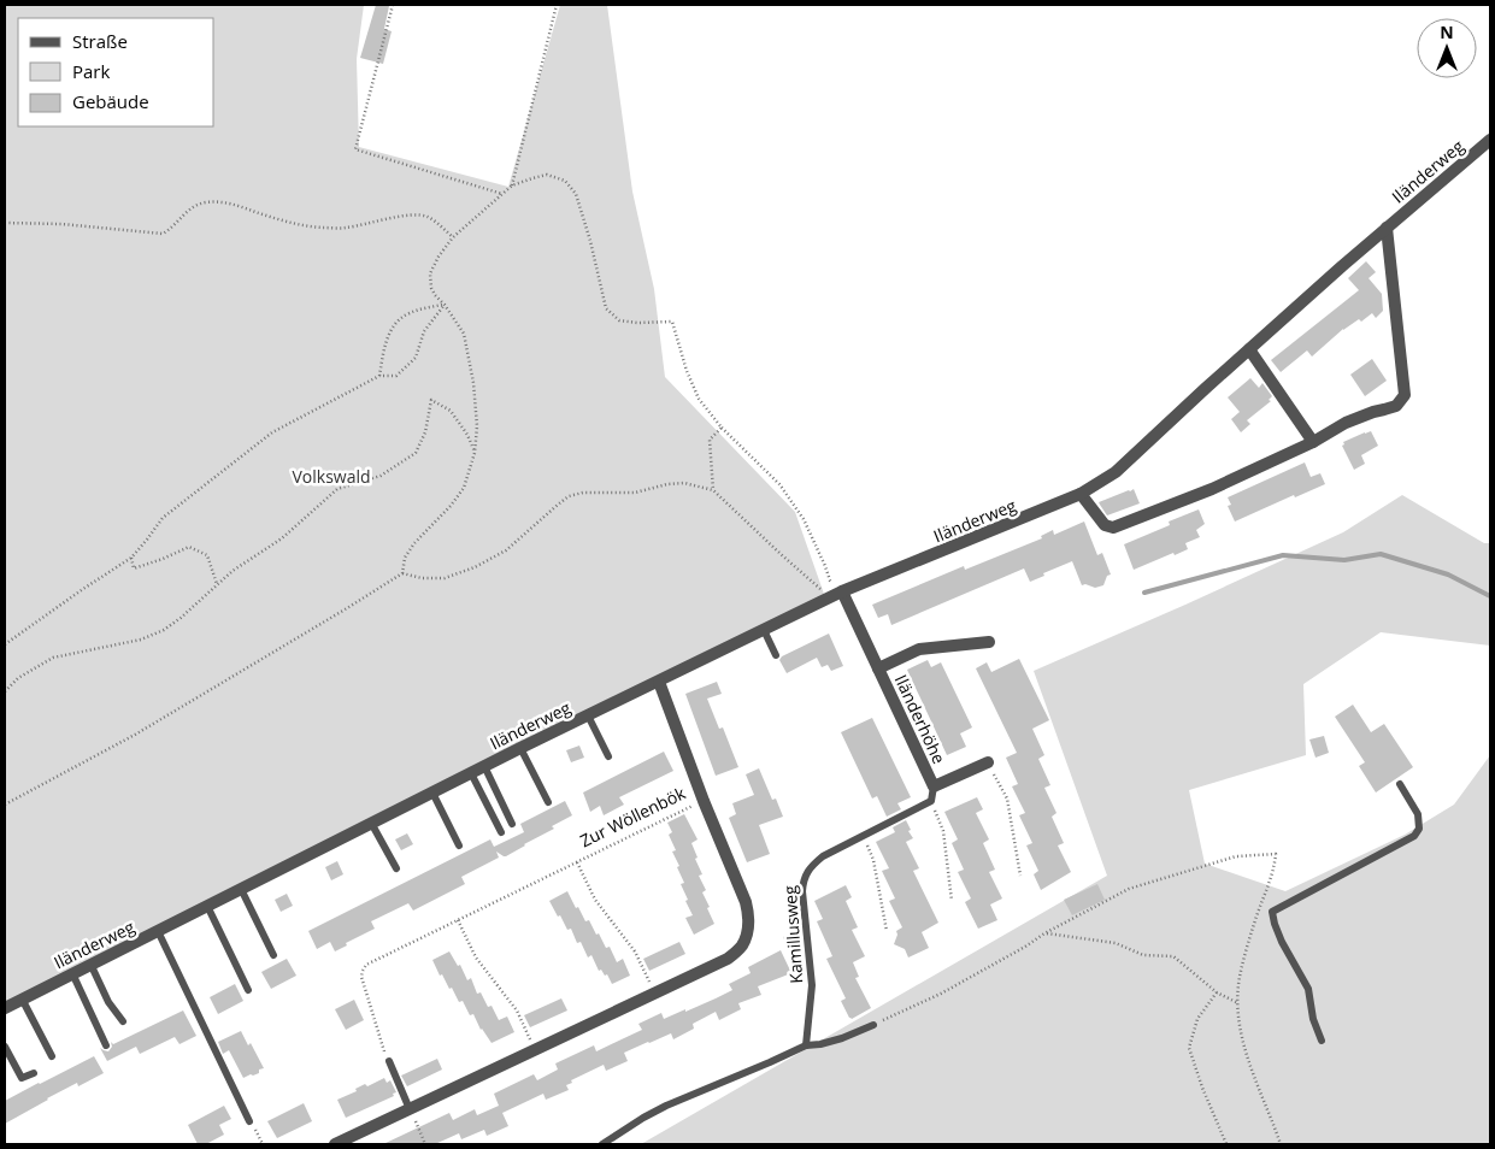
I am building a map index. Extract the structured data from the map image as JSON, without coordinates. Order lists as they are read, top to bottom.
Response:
{
  "streets": {
    "street": ["Iländerweg", "Iländerhöhe", "Zur Wöllenbök"],
    "lane": ["Kamillusweg"]
  },
  "crossings": [
    ["Iländerweg", "Iländerhöhe"],
    ["Iländerweg", "Zur Wöllenbök"]
  ],
  "parks": ["Volkswald"],
  "legend": ["Straße", "Park", "Gebäude"],
  "north": "top"
}
